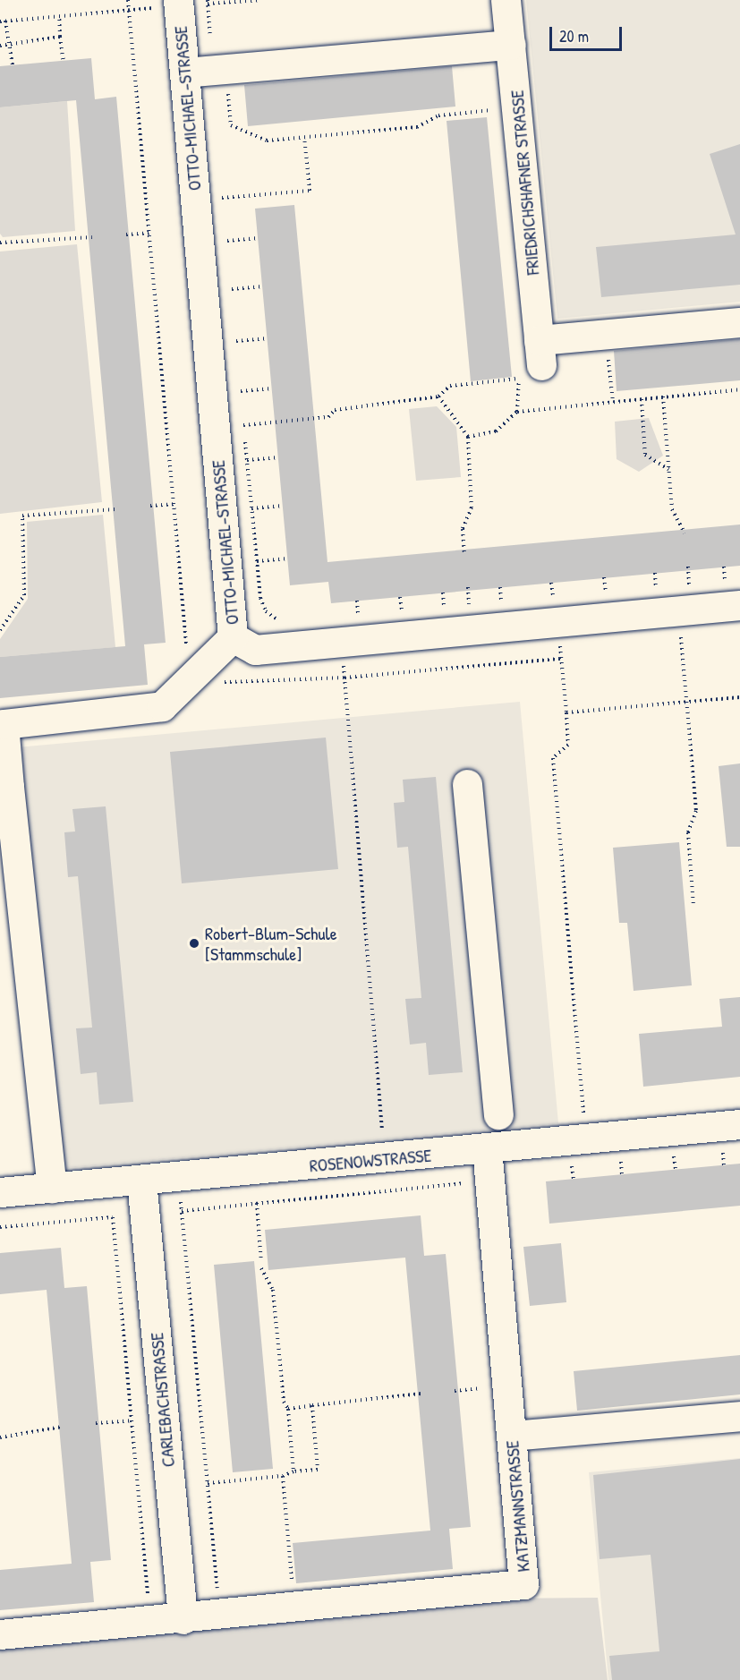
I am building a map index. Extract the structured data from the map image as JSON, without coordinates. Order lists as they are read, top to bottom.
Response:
{
  "streets": {
    "street": [
      "OTTO-MICHAEL-STRASSE",
      "FRIEDRICHSHAFNER STRASSE",
      "ROSENOWSTRASSE",
      "CARLEBACHSTRASSE",
      "KATZMANNSTRASSE"
    ]
  },
  "crossings": [
    ["ROSENOWSTRASSE", "CARLEBACHSTRASSE"],
    ["ROSENOWSTRASSE", "KATZMANNSTRASSE"],
    ["CARLEBACHSTRASSE", "KATZMANNSTRASSE"]
  ],
  "places": ["Robert-Blum-Schule [Stammschule]"],
  "scale_bar": "20 m"
}
